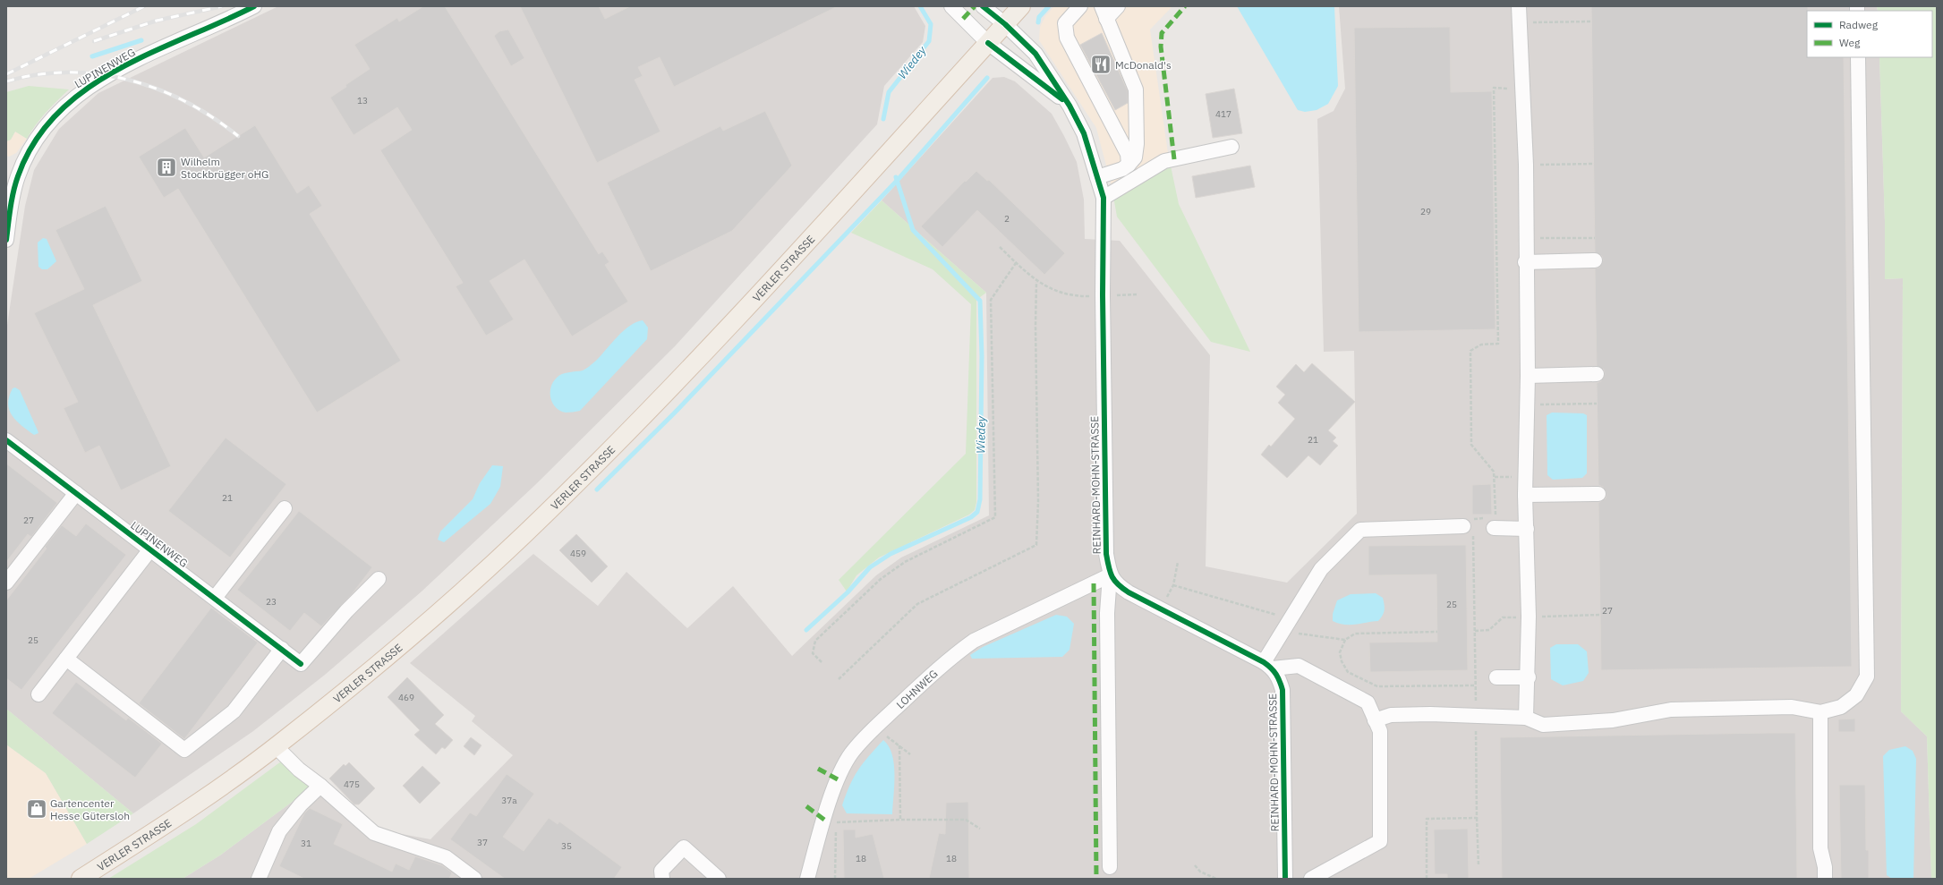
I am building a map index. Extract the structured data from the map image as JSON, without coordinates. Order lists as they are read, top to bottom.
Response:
{
  "streets": {
    "main road": ["VERLER STRASSE"],
    "street": ["LUPINENWEG", "REINHARD-MOHN-STRASSE", "LOHNWEG"]
  },
  "crossings": [
    ["VERLER STRASSE", "REINHARD-MOHN-STRASSE"],
    ["REINHARD-MOHN-STRASSE", "LOHNWEG"]
  ],
  "water": ["Wiedey"],
  "places": {
    "restaurant": ["McDonald's"],
    "building": ["Wilhelm Stockbrügger oHG"],
    "shop": ["Gartencenter Hesse Gütersloh"]
  },
  "house_numbers": [
    "13",
    "417",
    "29",
    "2",
    "21",
    "21",
    "27",
    "459",
    "23",
    "25",
    "27",
    "25",
    "469",
    "475",
    "37a",
    "37",
    "31",
    "35",
    "18",
    "18"
  ],
  "legend": ["Radweg", "Weg"]
}
